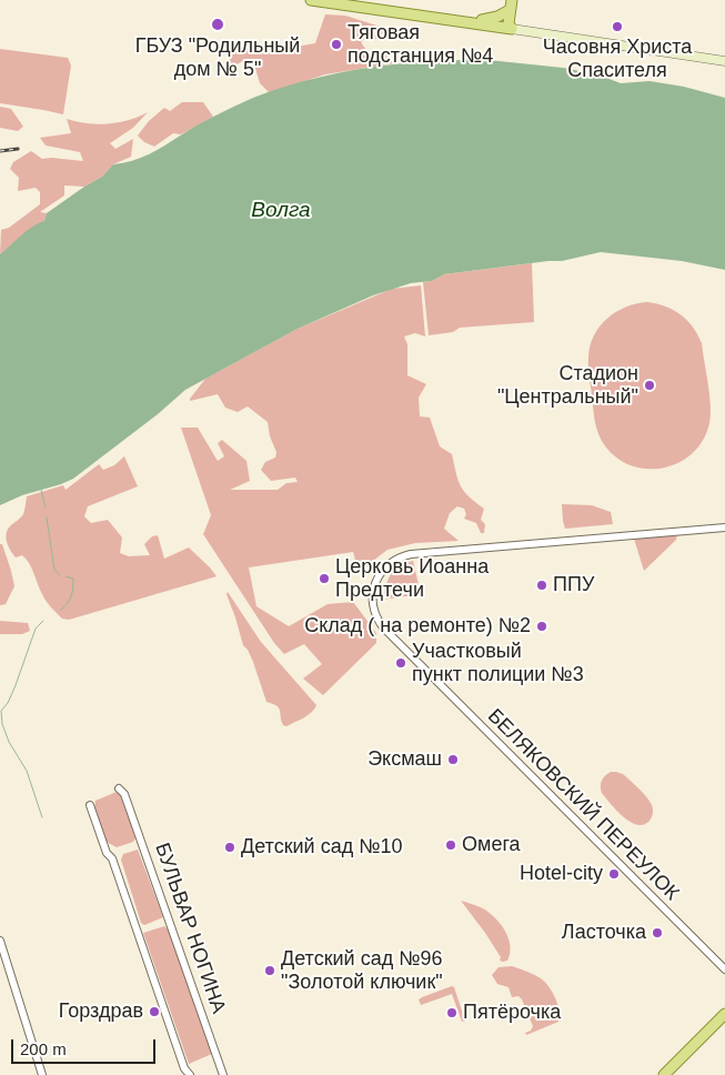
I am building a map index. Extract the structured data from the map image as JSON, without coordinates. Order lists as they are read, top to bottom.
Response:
{
  "streets": {
    "street": ["БЕЛЯКОВСКИЙ ПЕРЕУЛОК", "БУЛЬВАР НОГИНА"]
  },
  "water": ["Волга"],
  "places": [
    "ГБУЗ \"Родильный дом № 5\"",
    "Часовня Христа Спасителя",
    "Тяговая подстанция №4",
    "Стадион \"Центральный\"",
    "Церковь Иоанна Предтечи",
    "ППУ",
    "Склад ( на ремонте) №2",
    "Участковый пункт полиции №3",
    "Эксмаш",
    "Омега",
    "Детский сад №10",
    "Hotel-city",
    "Ласточка",
    "Детский сад №96 \"Золотой ключик\"",
    "Горздрав",
    "Пятёрочка"
  ],
  "scale_bar": "200 m"
}
